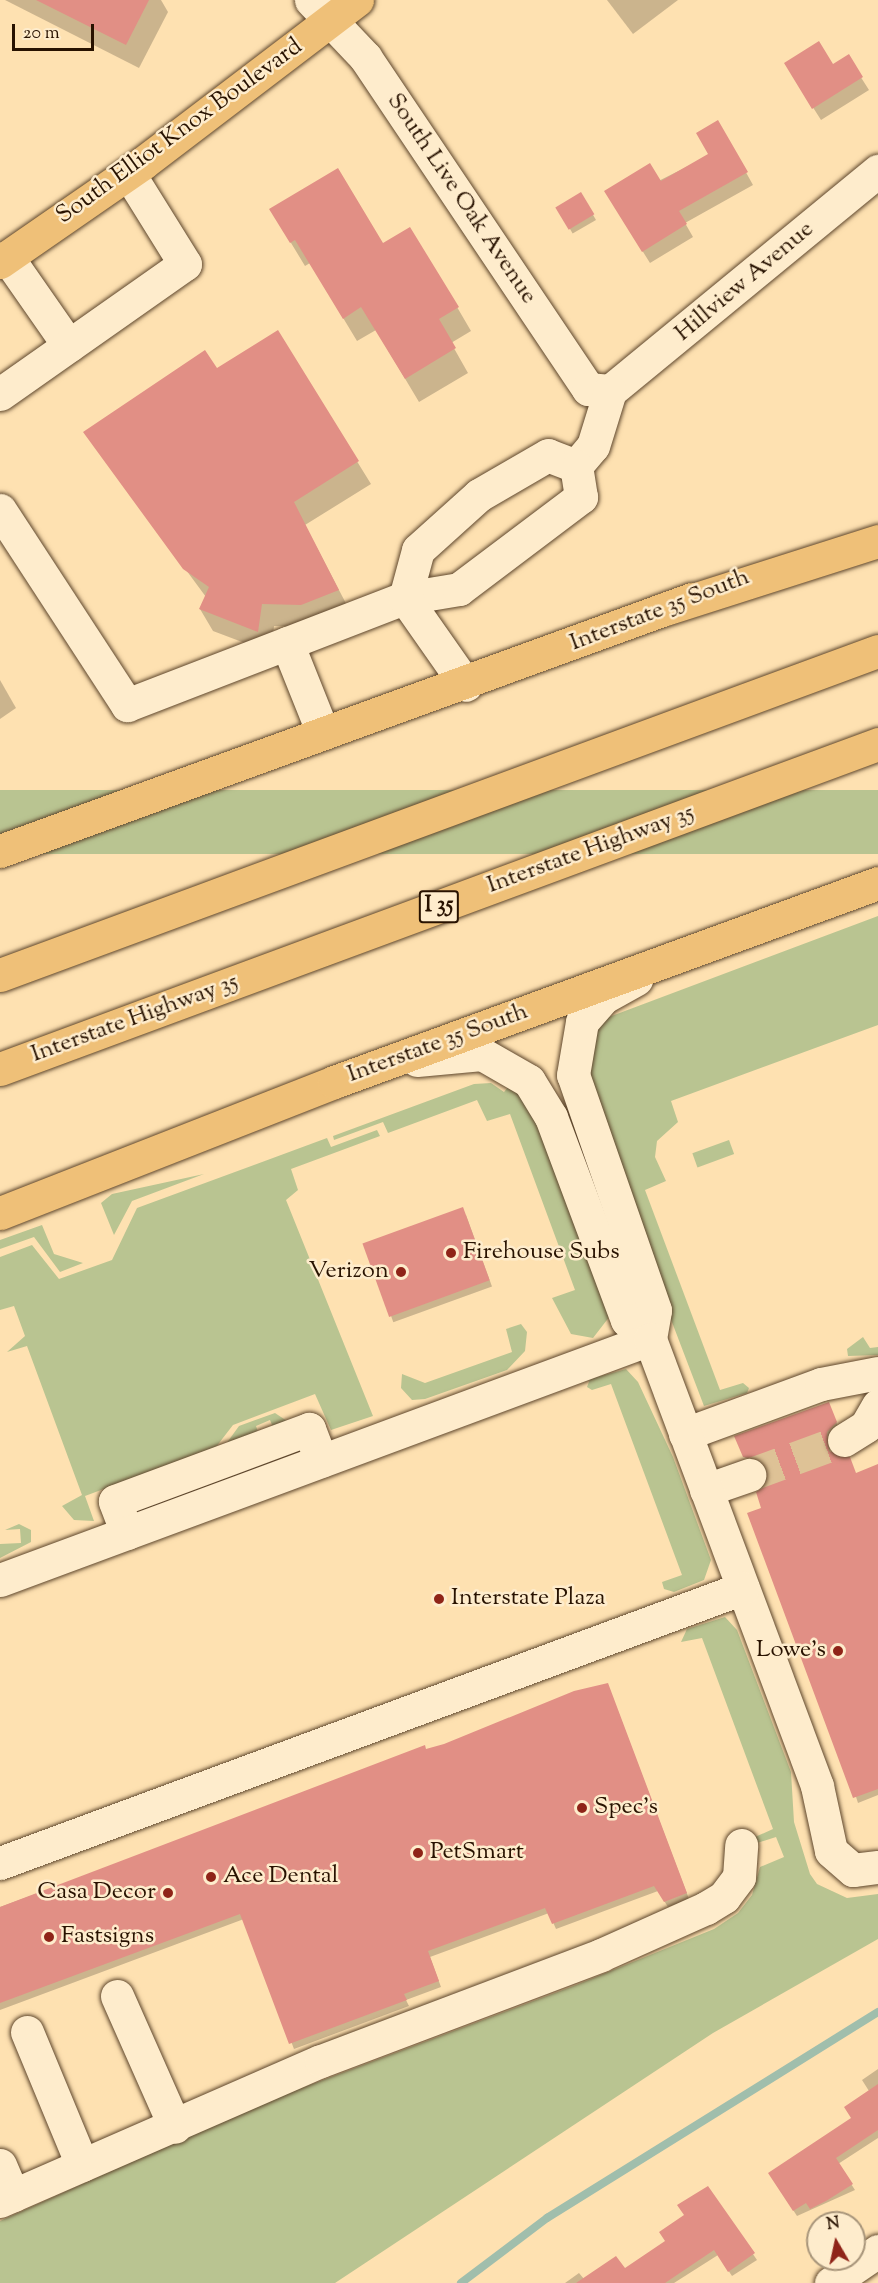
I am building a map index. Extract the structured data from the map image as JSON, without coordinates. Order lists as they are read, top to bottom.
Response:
{
  "streets": {
    "main road": [
      "South Elliot Knox Boulevard",
      "Interstate 35 South",
      "Interstate Highway 35",
      "I 35"
    ],
    "street": ["South Live Oak Avenue", "Hillview Avenue"]
  },
  "crossings": [
    ["South Elliot Knox Boulevard", "South Live Oak Avenue"],
    ["South Live Oak Avenue", "Hillview Avenue"]
  ],
  "places": [
    "Firehouse Subs",
    "Verizon",
    "Interstate Plaza",
    "Lowe's",
    "Spec's",
    "PetSmart",
    "Ace Dental",
    "Casa Decor",
    "Fastsigns"
  ],
  "scale_bar": "20 m",
  "north": "top"
}
